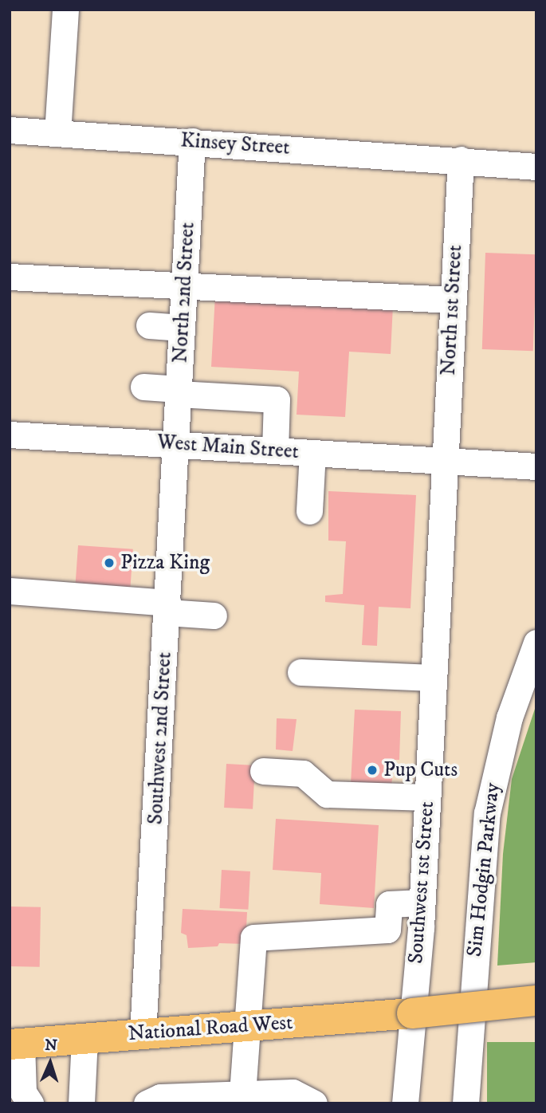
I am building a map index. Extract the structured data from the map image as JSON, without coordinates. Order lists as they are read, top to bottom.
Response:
{
  "streets": {
    "main road": ["National Road West"],
    "street": [
      "Kinsey Street",
      "North 2nd Street",
      "North 1st Street",
      "West Main Street",
      "Southwest 2nd Street",
      "Sim Hodgin Parkway",
      "Southwest 1st Street"
    ]
  },
  "crossings": [
    ["Kinsey Street", "North 2nd Street"],
    ["Kinsey Street", "North 1st Street"],
    ["North 2nd Street", "West Main Street"],
    ["North 2nd Street", "Southwest 2nd Street"],
    ["North 1st Street", "West Main Street"],
    ["North 1st Street", "Southwest 1st Street"],
    ["West Main Street", "Southwest 2nd Street"],
    ["West Main Street", "Southwest 1st Street"],
    ["Southwest 2nd Street", "National Road West"],
    ["Southwest 1st Street", "National Road West"]
  ],
  "places": ["Pizza King", "Pup Cuts"],
  "north": "top"
}
